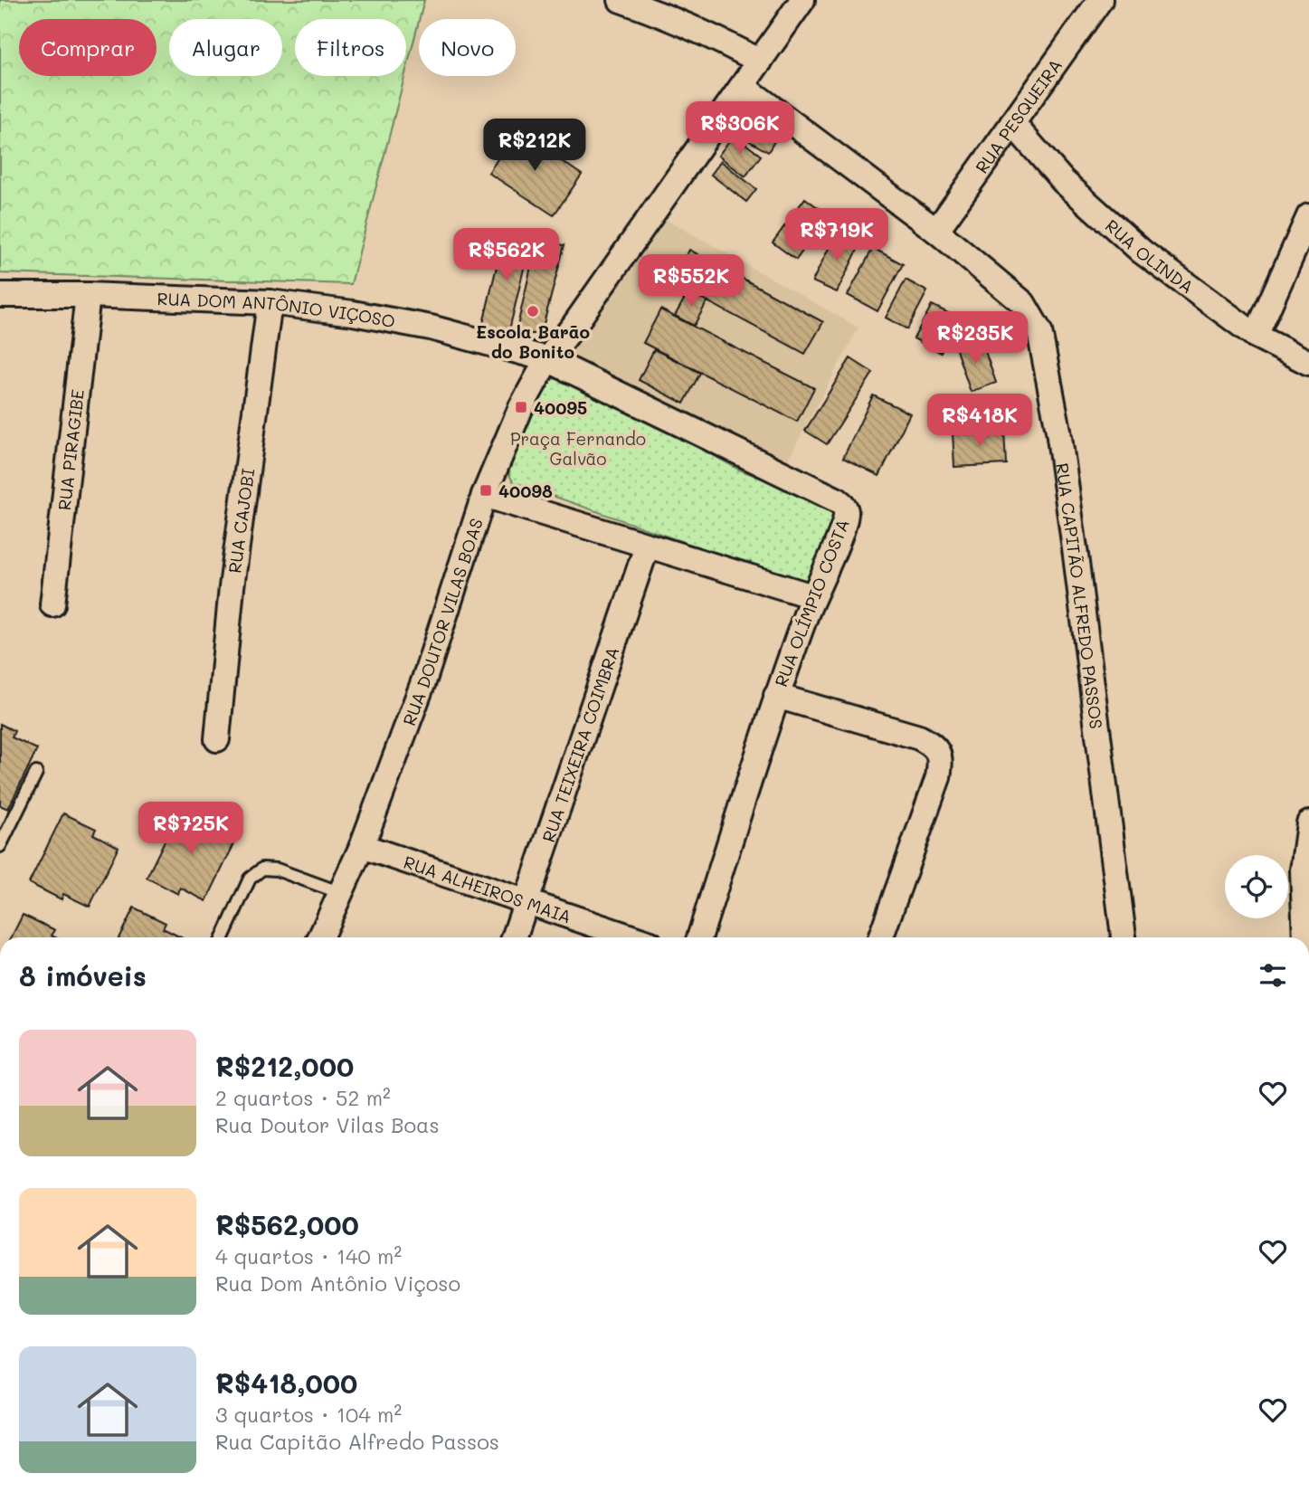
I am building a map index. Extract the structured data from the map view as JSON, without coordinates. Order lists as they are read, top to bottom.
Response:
{
  "streets": {
    "street": [
      "RUA PESQUEIRA",
      "RUA OLINDA",
      "RUA DOM ANTÔNIO VIÇOSO",
      "RUA PIRAGIBE",
      "RUA CAJOBI",
      "RUA CAPITÃO ALFREDO PASSOS",
      "RUA OLÍMPIO COSTA",
      "RUA DOUTOR VILAS BOAS",
      "RUA TEIXEIRA COIMBRA",
      "RUA ALHEIROS MAIA"
    ]
  },
  "crossings": [
    ["RUA PESQUEIRA", "RUA OLINDA"],
    ["RUA PESQUEIRA", "RUA CAPITÃO ALFREDO PASSOS"],
    ["RUA DOM ANTÔNIO VIÇOSO", "RUA PIRAGIBE"],
    ["RUA DOM ANTÔNIO VIÇOSO", "RUA CAJOBI"],
    ["RUA DOM ANTÔNIO VIÇOSO", "RUA OLÍMPIO COSTA"],
    ["RUA DOM ANTÔNIO VIÇOSO", "RUA DOUTOR VILAS BOAS"],
    ["RUA CAPITÃO ALFREDO PASSOS", "RUA DOUTOR VILAS BOAS"],
    ["RUA OLÍMPIO COSTA", "RUA DOUTOR VILAS BOAS"],
    ["RUA DOUTOR VILAS BOAS", "RUA ALHEIROS MAIA"],
    ["RUA TEIXEIRA COIMBRA", "RUA ALHEIROS MAIA"]
  ],
  "parks": ["Praça Fernando Galvão"],
  "places": {
    "other": ["Escola Barão do Bonito"],
    "transit": ["40095", "40098"]
  },
  "page": {
    "chip": [
      "Comprar",
      "Alugar",
      "Filtros",
      "Novo"
    ],
    "price": [
      "R$306K",
      "R$212K",
      "R$719K",
      "R$562K",
      "R$552K",
      "R$235K",
      "R$418K",
      "R$725K"
    ],
    "heading": "8 imóveis",
    "list": [
      {
        "name": "R$212,000",
        "note": "2 quartos · 52 m² · Rua Doutor Vilas Boas"
      },
      {
        "name": "R$562,000",
        "note": "4 quartos · 140 m² · Rua Dom Antônio Viçoso"
      },
      {
        "name": "R$418,000",
        "note": "3 quartos · 104 m² · Rua Capitão Alfredo Passos"
      }
    ]
  }
}
